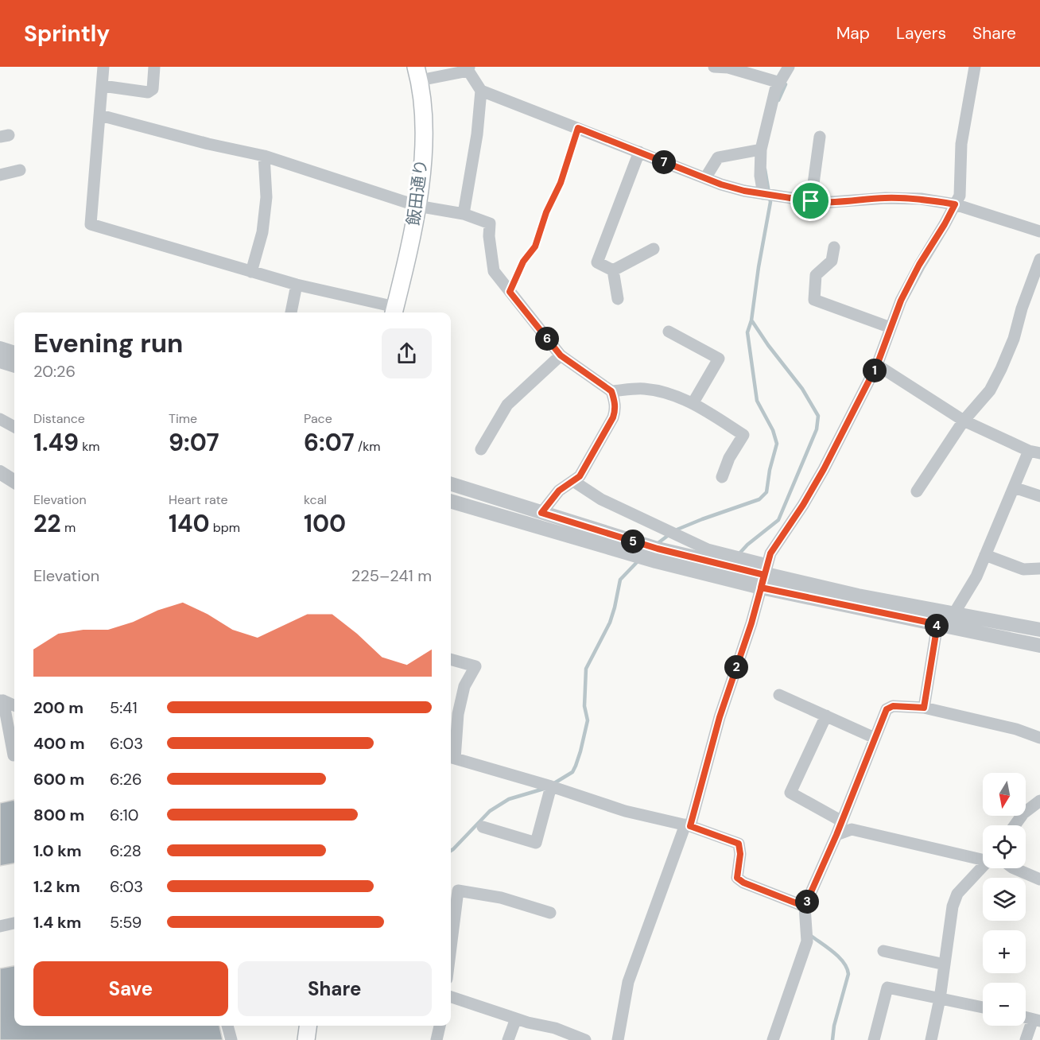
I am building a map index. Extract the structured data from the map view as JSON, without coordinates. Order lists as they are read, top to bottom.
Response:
{
  "streets": {
    "main road": ["飯田通り"]
  },
  "north": "bottom",
  "page": {
    "header": "Sprintly",
    "nav": ["Map", "Layers", "Share"],
    "pins": [
      "7",
      "6",
      "1",
      "5",
      "4",
      "2",
      "3"
    ],
    "heading": ["Evening run", "20:26"],
    "stats": [
      ["Distance", "1.49 km"],
      ["Time", "9:07"],
      ["Pace", "6:07 /km"],
      ["Elevation", "22 m"],
      ["Heart rate", "140 bpm"],
      ["kcal", "100"]
    ],
    "chart": ["Elevation", "225–241 m"],
    "list": [
      {
        "name": "200 m",
        "note": "5:41"
      },
      {
        "name": "400 m",
        "note": "6:03"
      },
      {
        "name": "600 m",
        "note": "6:26"
      },
      {
        "name": "800 m",
        "note": "6:10"
      },
      {
        "name": "1.0 km",
        "note": "6:28"
      },
      {
        "name": "1.2 km",
        "note": "6:03"
      },
      {
        "name": "1.4 km",
        "note": "5:59"
      }
    ],
    "map_buttons": ["+", "−"],
    "buttons": ["Save", "Share"]
  }
}
